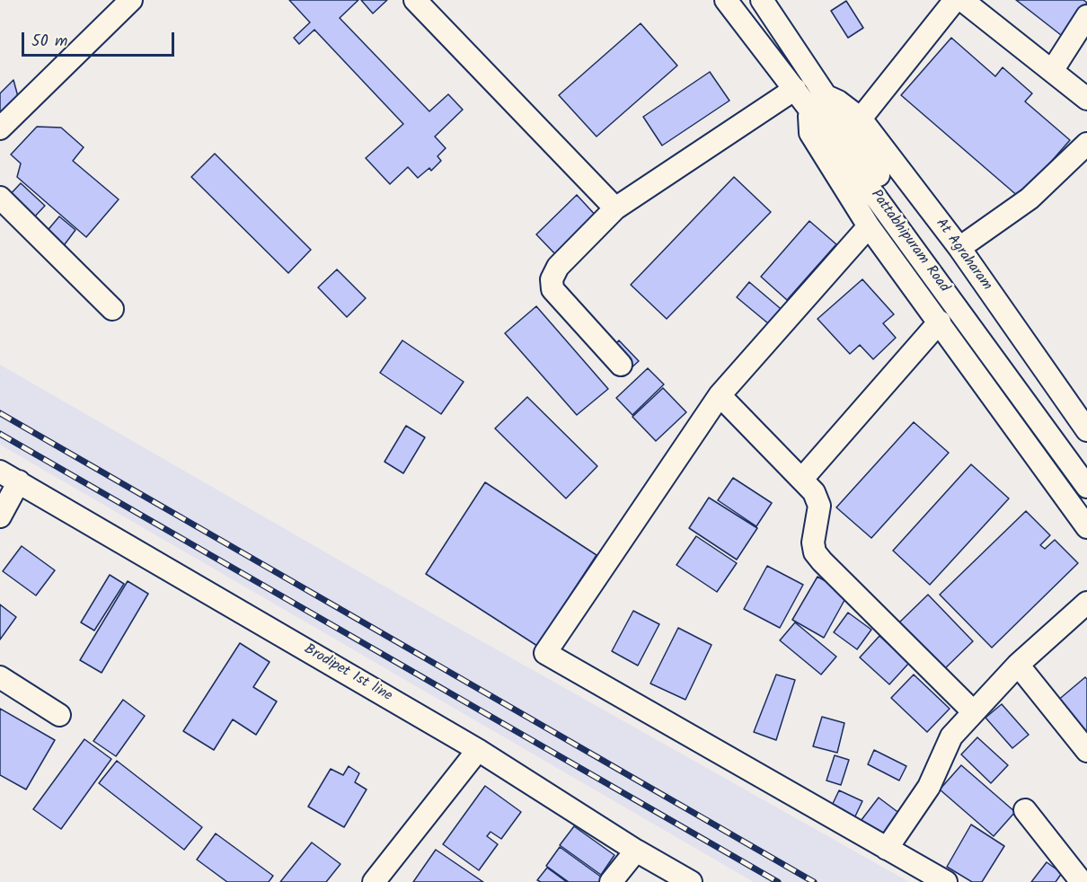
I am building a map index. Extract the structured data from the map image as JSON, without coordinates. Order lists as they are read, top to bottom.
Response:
{
  "streets": {
    "street": ["Pattabhipuram Road", "At Agraharam", "Brodipet 1st line"]
  },
  "crossings": [
    ["Pattabhipuram Road", "At Agraharam"]
  ],
  "scale_bar": "50 m"
}
